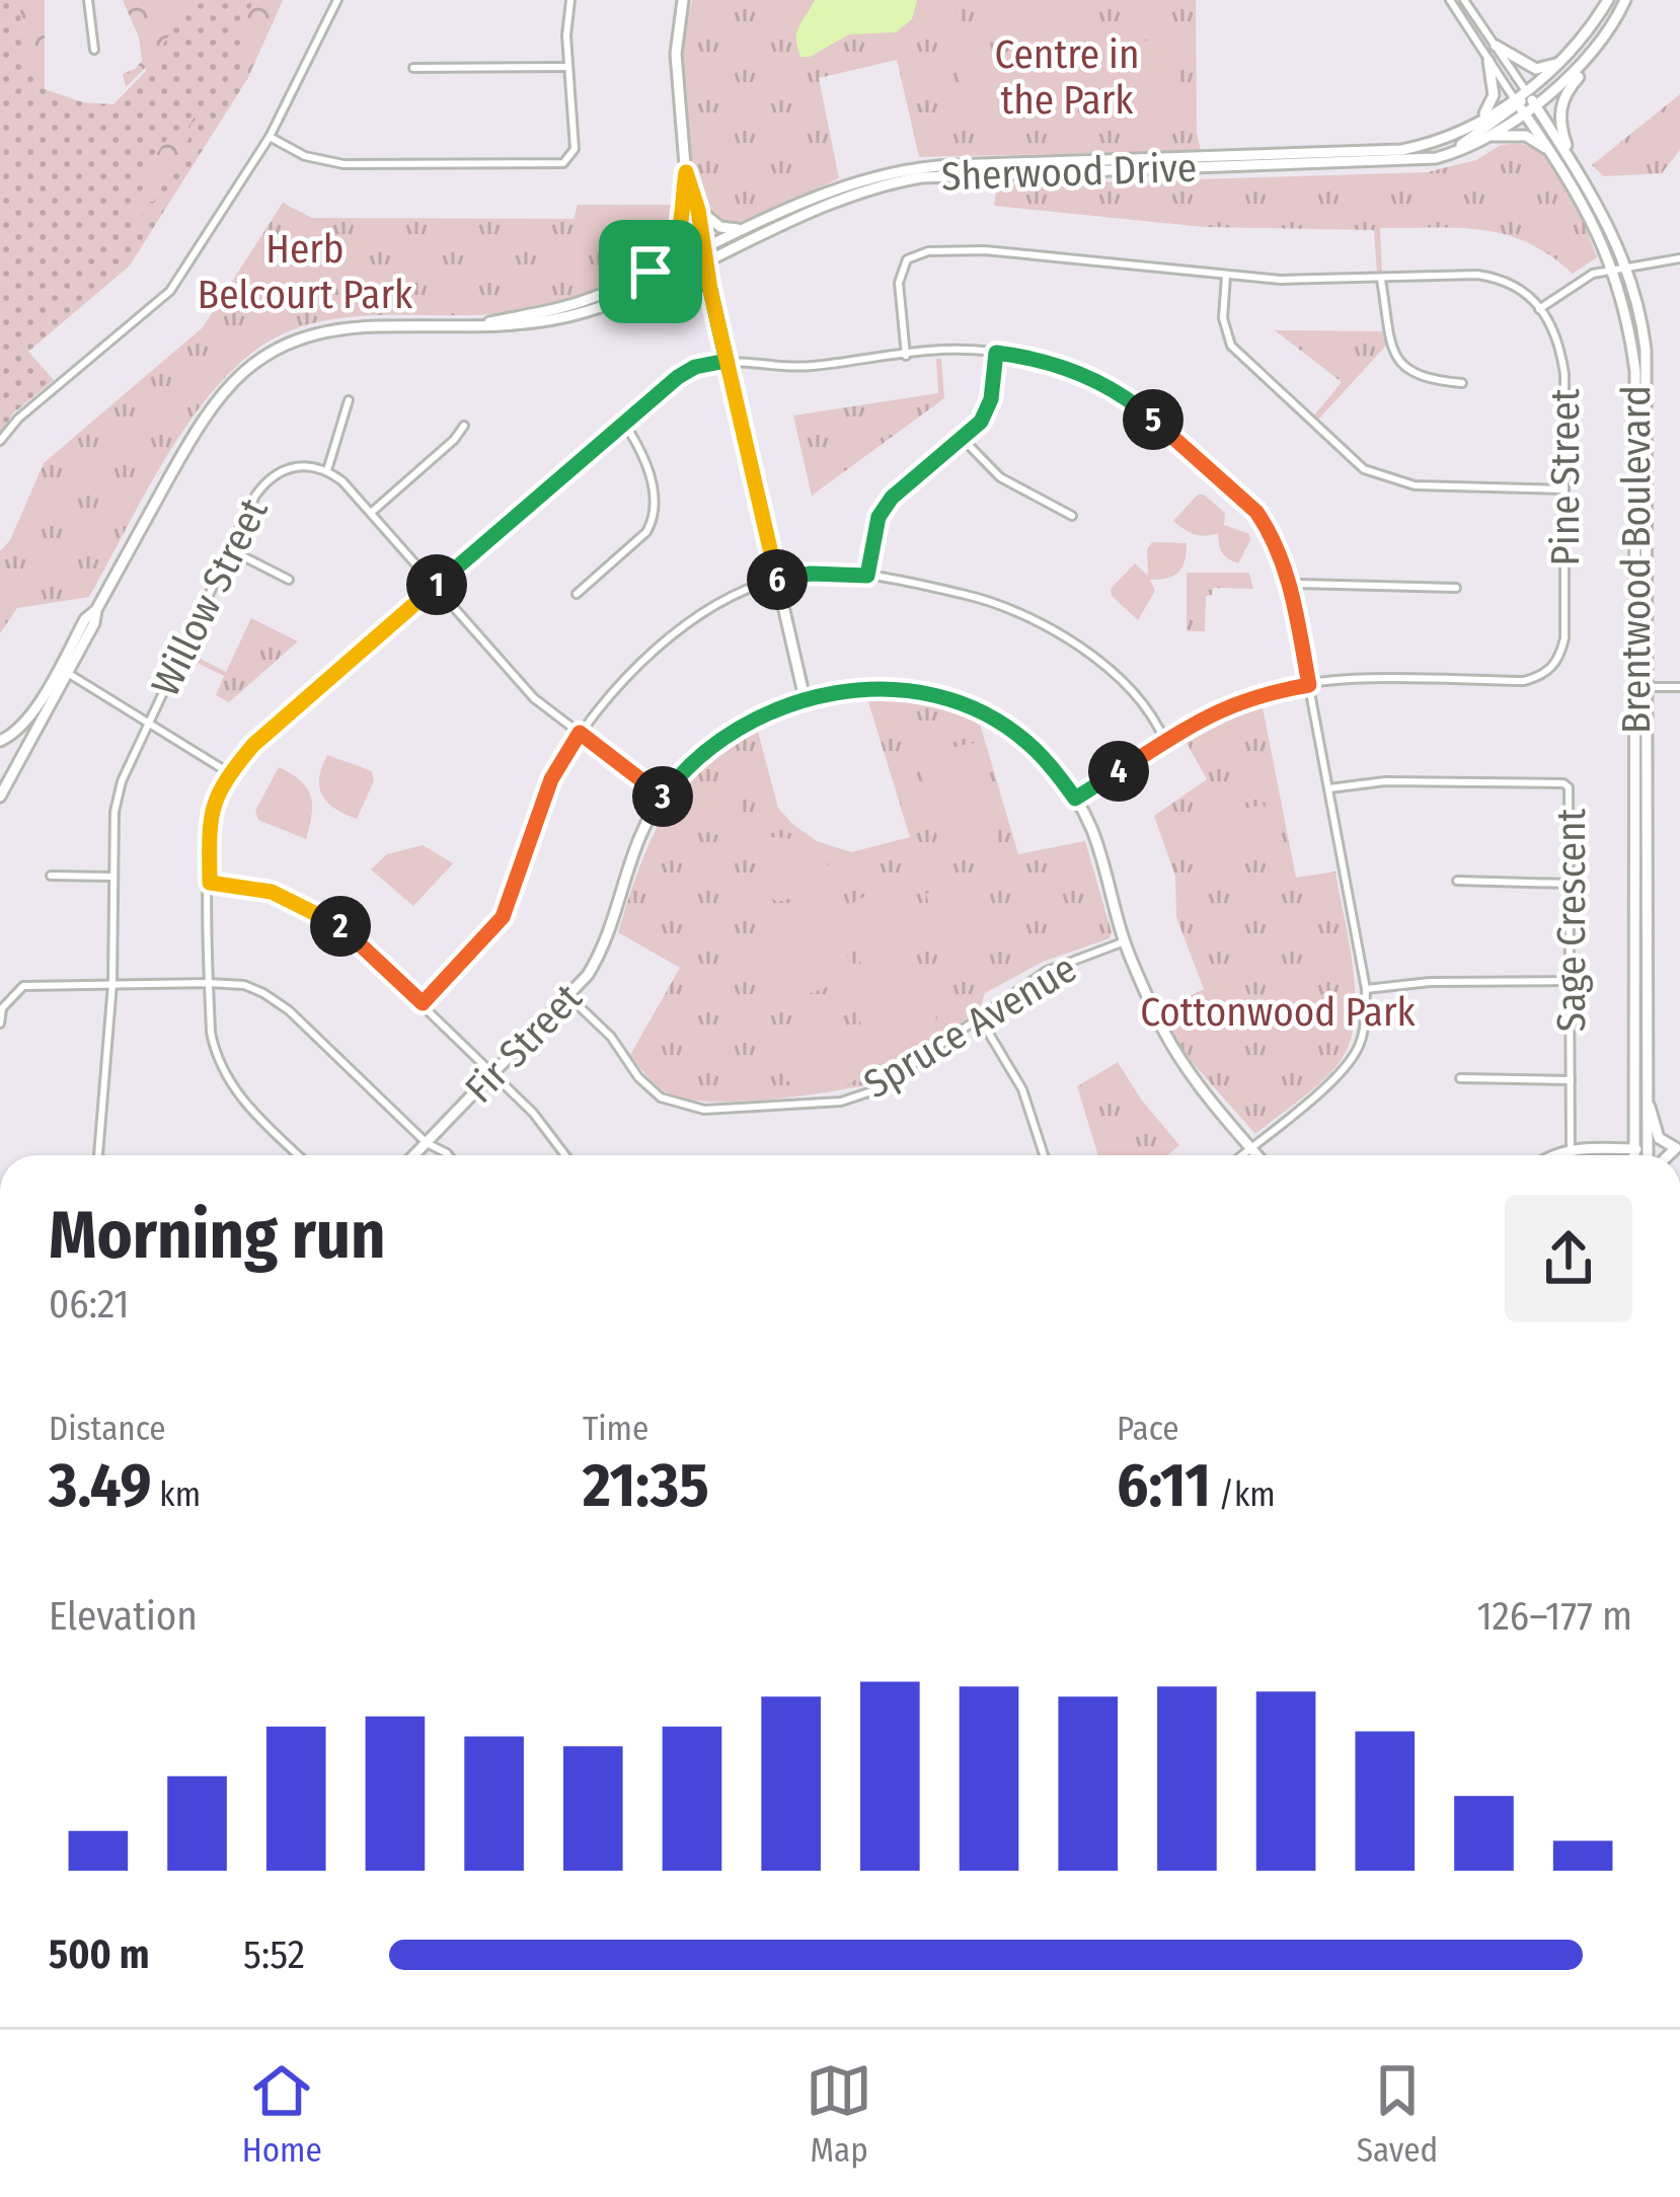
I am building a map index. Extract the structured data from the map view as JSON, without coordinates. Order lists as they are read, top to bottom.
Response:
{
  "streets": {
    "main road": ["Sherwood Drive", "Brentwood Boulevard", "Fir Street"],
    "street": [
      "Pine Street",
      "Willow Street",
      "Sage Crescent",
      "Spruce Avenue"
    ]
  },
  "crossings": [
    ["Sherwood Drive", "Brentwood Boulevard"],
    ["Pine Street", "Fir Street"],
    ["Spruce Avenue", "Fir Street"]
  ],
  "parks": ["Centre in the Park", "Herb Belcourt Park", "Cottonwood Park"],
  "page": {
    "pins": [
      "5",
      "6",
      "1",
      "4",
      "3",
      "2"
    ],
    "heading": ["Morning run", "06:21"],
    "stats": [
      ["Distance", "3.49 km"],
      ["Time", "21:35"],
      ["Pace", "6:11 /km"]
    ],
    "chart": ["Elevation", "126–177 m"],
    "list": [
      {
        "name": "500 m",
        "note": "5:52"
      }
    ],
    "tabs": ["Home", "Map", "Saved"]
  }
}
